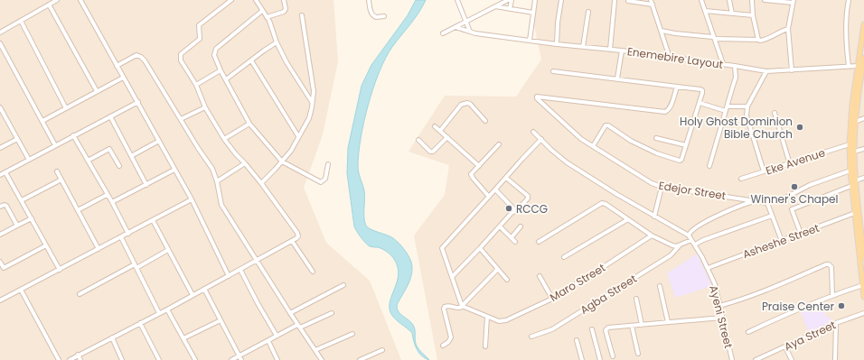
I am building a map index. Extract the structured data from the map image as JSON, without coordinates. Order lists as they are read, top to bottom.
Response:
{
  "streets": {
    "street": [
      "Enemebire Layout",
      "Eke Avenue",
      "Edejor Street",
      "Asheshe Street",
      "Maro Street",
      "Agba Street",
      "Ayeni Street",
      "Aya Street"
    ]
  },
  "crossings": [
    ["Asheshe Street", "Ayeni Street"],
    ["Agba Street", "Ayeni Street"]
  ],
  "places": [
    "Holy Ghost Dominion Bible Church",
    "Winner's Chapel",
    "RCCG",
    "Praise Center"
  ]
}
